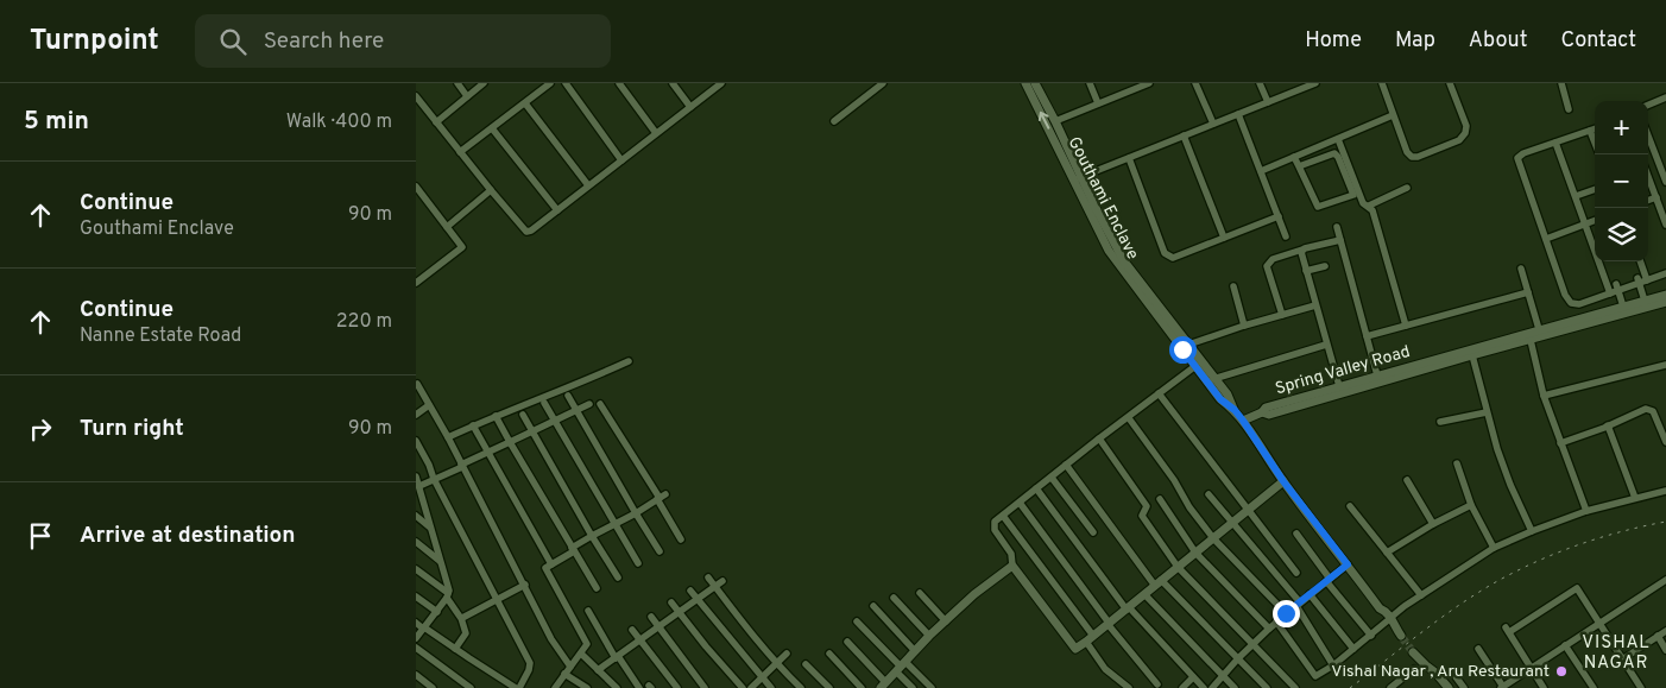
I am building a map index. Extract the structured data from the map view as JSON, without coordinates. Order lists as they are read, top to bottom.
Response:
{
  "streets": {
    "street": ["Gouthami Enclave", "Spring Valley Road"]
  },
  "districts": ["VISHAL NAGAR"],
  "places": ["Vishal Nagar , Aru Restaurant"],
  "page": {
    "header": "Turnpoint",
    "search": "Search here",
    "nav": [
      "Home",
      "Map",
      "About",
      "Contact"
    ],
    "heading": ["5 min", "Walk · 400 m"],
    "map_buttons": ["+", "−"],
    "list": [
      ["Continue", "Gouthami Enclave", "90 m"],
      ["Continue", "Nanne Estate Road", "220 m"],
      ["Turn right", "90 m"],
      "Arrive at destination"
    ]
  }
}
